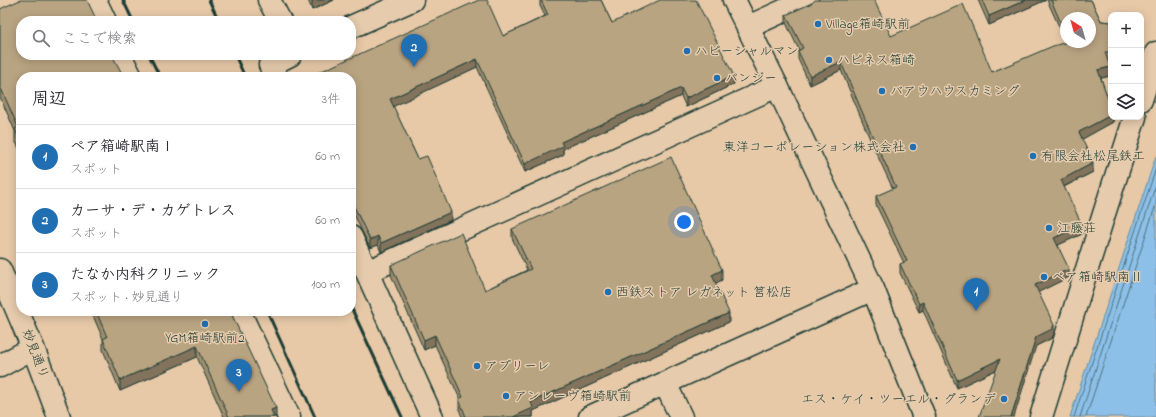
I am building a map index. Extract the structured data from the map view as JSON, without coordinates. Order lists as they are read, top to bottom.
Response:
{
  "streets": {
    "street": ["妙見通り"]
  },
  "places": [
    "Village箱崎駅前",
    "ハピーシャルマン",
    "ハピネス箱崎",
    "パンジー",
    "バアウハウスカミング",
    "東洋コーポレーション株式会社",
    "有限会社松尾鉄工",
    "江藤荘",
    "ペア箱崎駅南Ⅱ",
    "西鉄ストア レガネット 筥松店",
    "YGM箱崎駅前2",
    "アプリーレ",
    "アンレーヴ箱崎駅前",
    "エス・ケイ・ツーエル・グランデ"
  ],
  "north": "top left",
  "page": {
    "map_buttons": ["+", "−"],
    "search": "ここで検索",
    "pins": ["2", "1", "3"],
    "heading": ["周辺", "3件"],
    "list": [
      {
        "mark": "1",
        "name": "ペア箱崎駅南Ⅰ",
        "note": "スポット",
        "value": "60 m"
      },
      {
        "mark": "2",
        "name": "カーサ・デ・カゲトレス",
        "note": "スポット",
        "value": "60 m"
      },
      {
        "mark": "3",
        "name": "たなか内科クリニック",
        "note": "スポット · 妙見通り",
        "value": "100 m"
      }
    ]
  }
}
